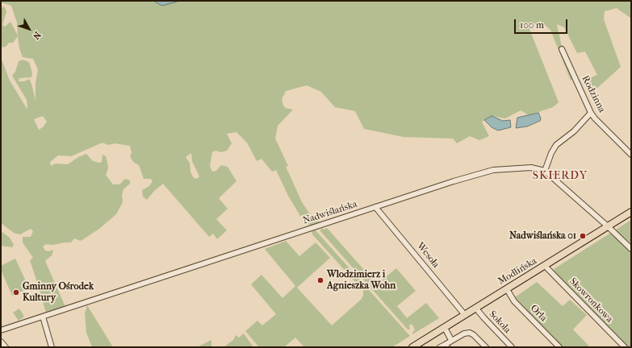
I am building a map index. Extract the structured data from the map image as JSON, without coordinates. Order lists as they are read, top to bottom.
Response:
{
  "streets": {
    "main road": ["Modlińska"],
    "street": [
      "Rodzinna",
      "Nadwiślańska",
      "Wesoła",
      "Skowronkowa",
      "Orla",
      "Sokola"
    ]
  },
  "crossings": [
    ["Nadwiślańska", "Wesoła"],
    ["Wesoła", "Modlińska"],
    ["Modlińska", "Skowronkowa"],
    ["Modlińska", "Orla"],
    ["Modlińska", "Sokola"]
  ],
  "districts": ["SKIERDY"],
  "places": ["Nadwiślańska 01", "Wlodzimierz i Agnieszka Wohn", "Gminny Ośrodek Kultury"],
  "scale_bar": "100 m",
  "north": "bottom right"
}
